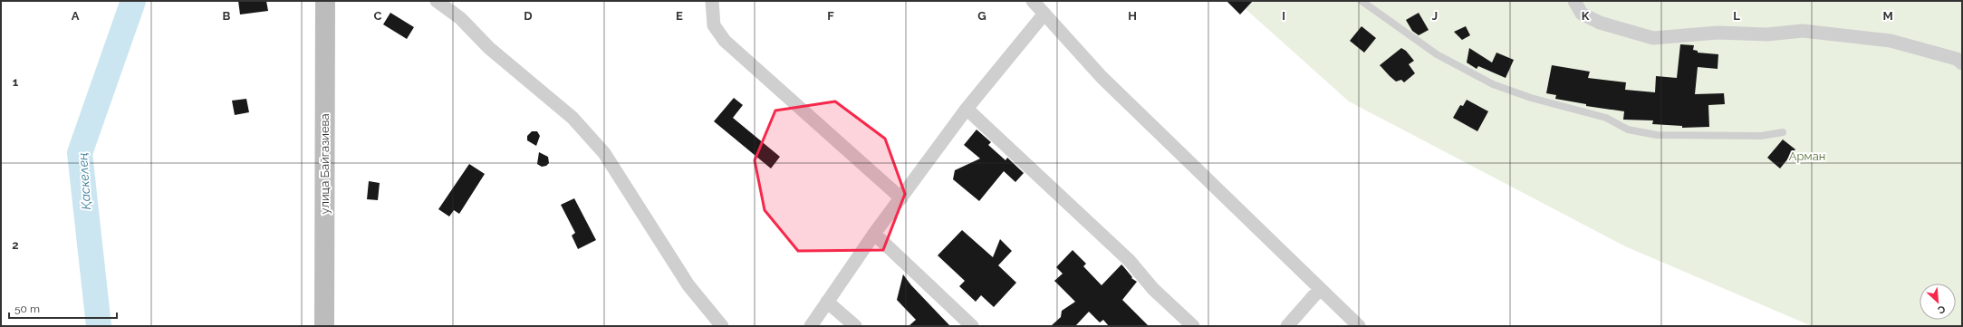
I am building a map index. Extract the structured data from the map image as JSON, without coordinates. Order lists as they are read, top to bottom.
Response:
{
  "streets": {
    "main road": ["улица Байгазиева"]
  },
  "water": ["Қаскелең"],
  "parks": ["Арман"],
  "scale_bar": "50 m",
  "north": "bottom right",
  "grid": {
    "columns": [
      "A",
      "B",
      "C",
      "D",
      "E",
      "F",
      "G",
      "H",
      "I",
      "J",
      "K",
      "L",
      "M"
    ],
    "rows": ["1", "2"]
  }
}
